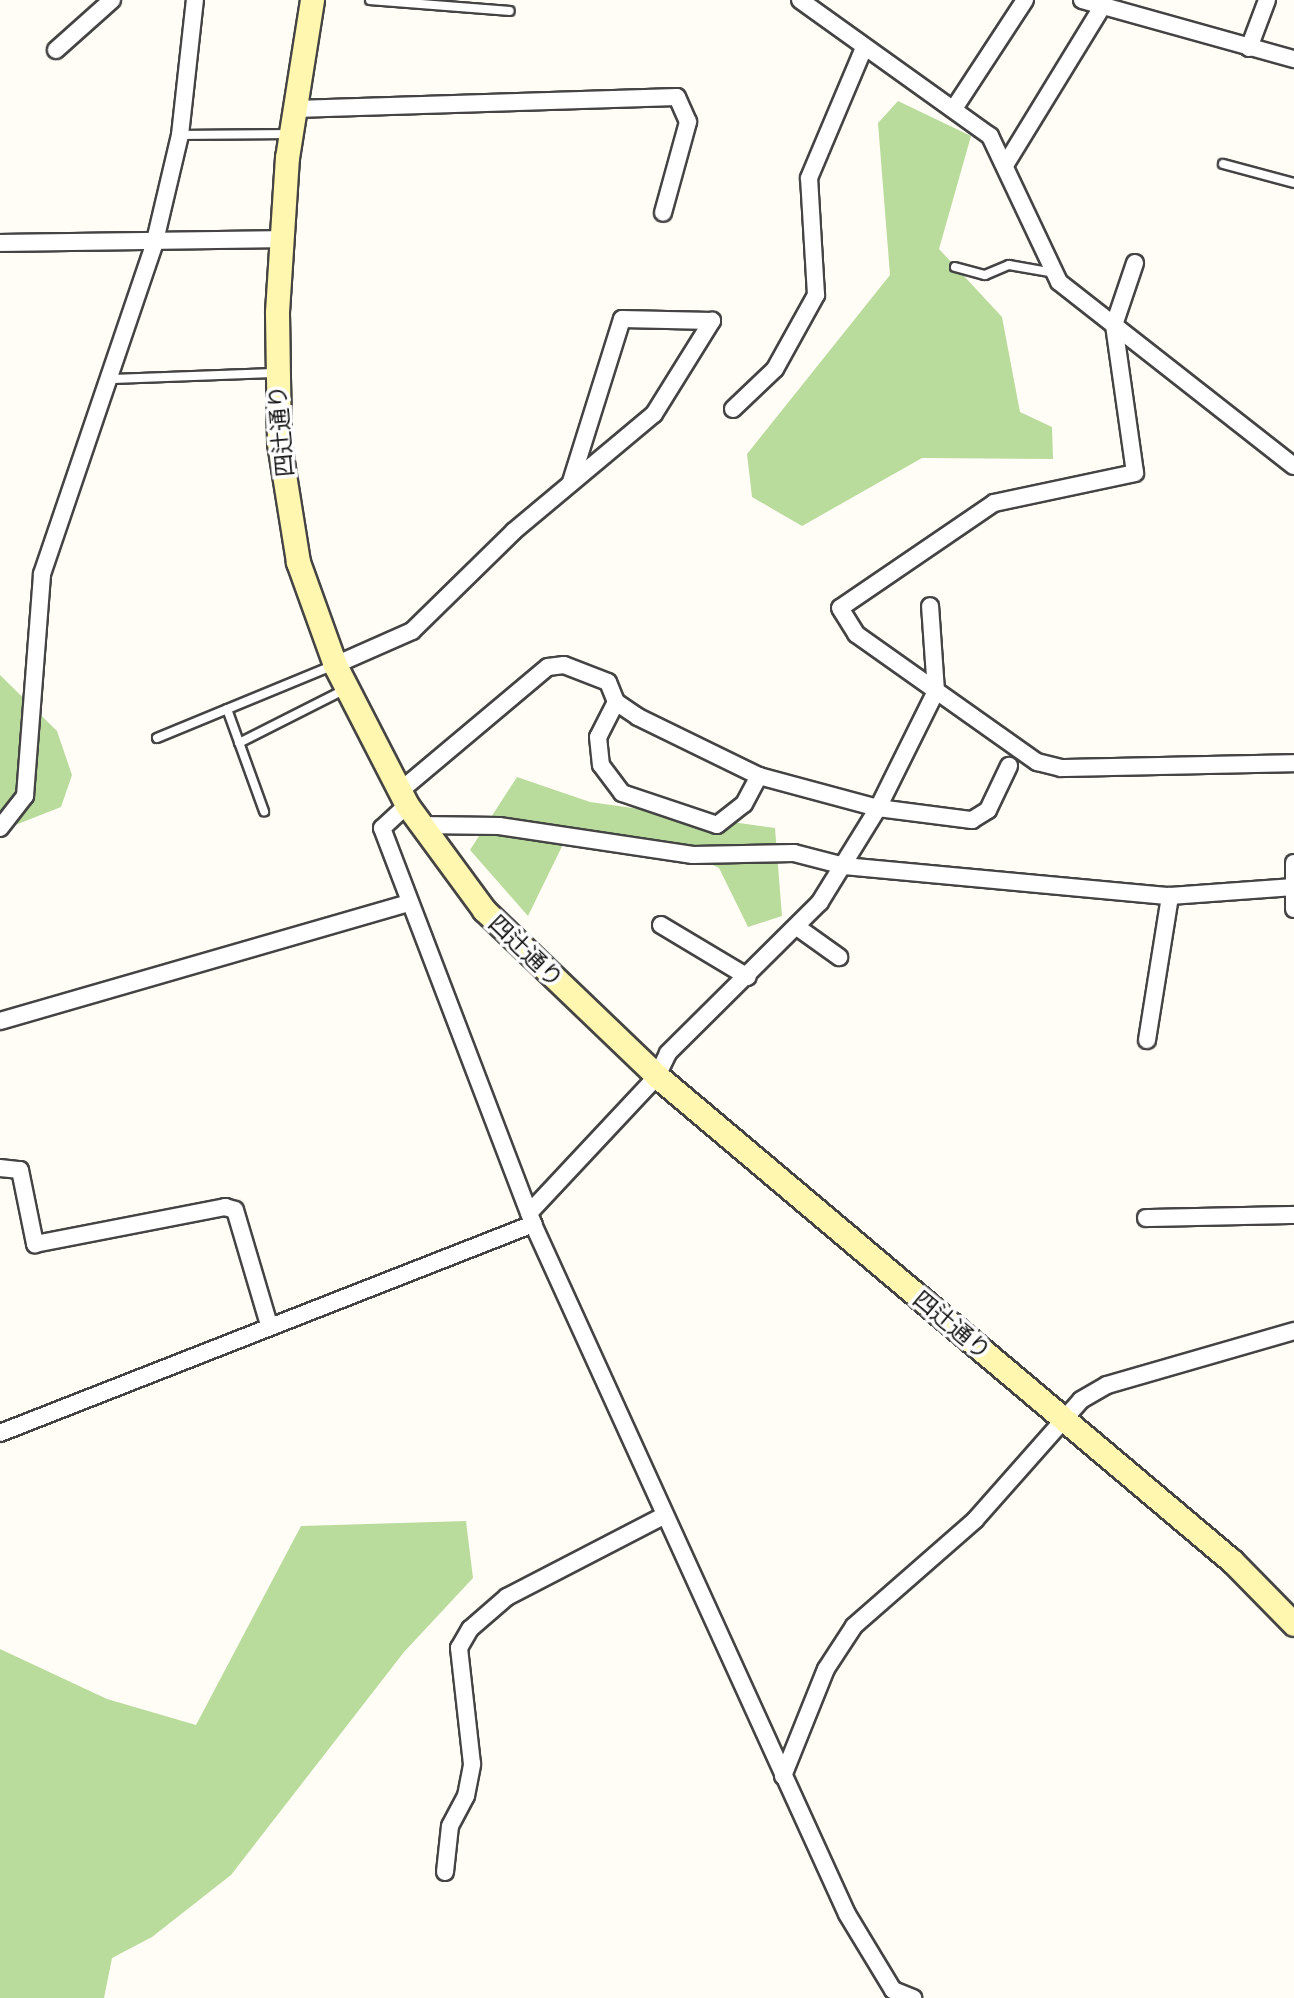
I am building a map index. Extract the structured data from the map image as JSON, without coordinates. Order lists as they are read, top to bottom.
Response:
{
  "streets": {
    "street": ["四辻通り"]
  }
}
